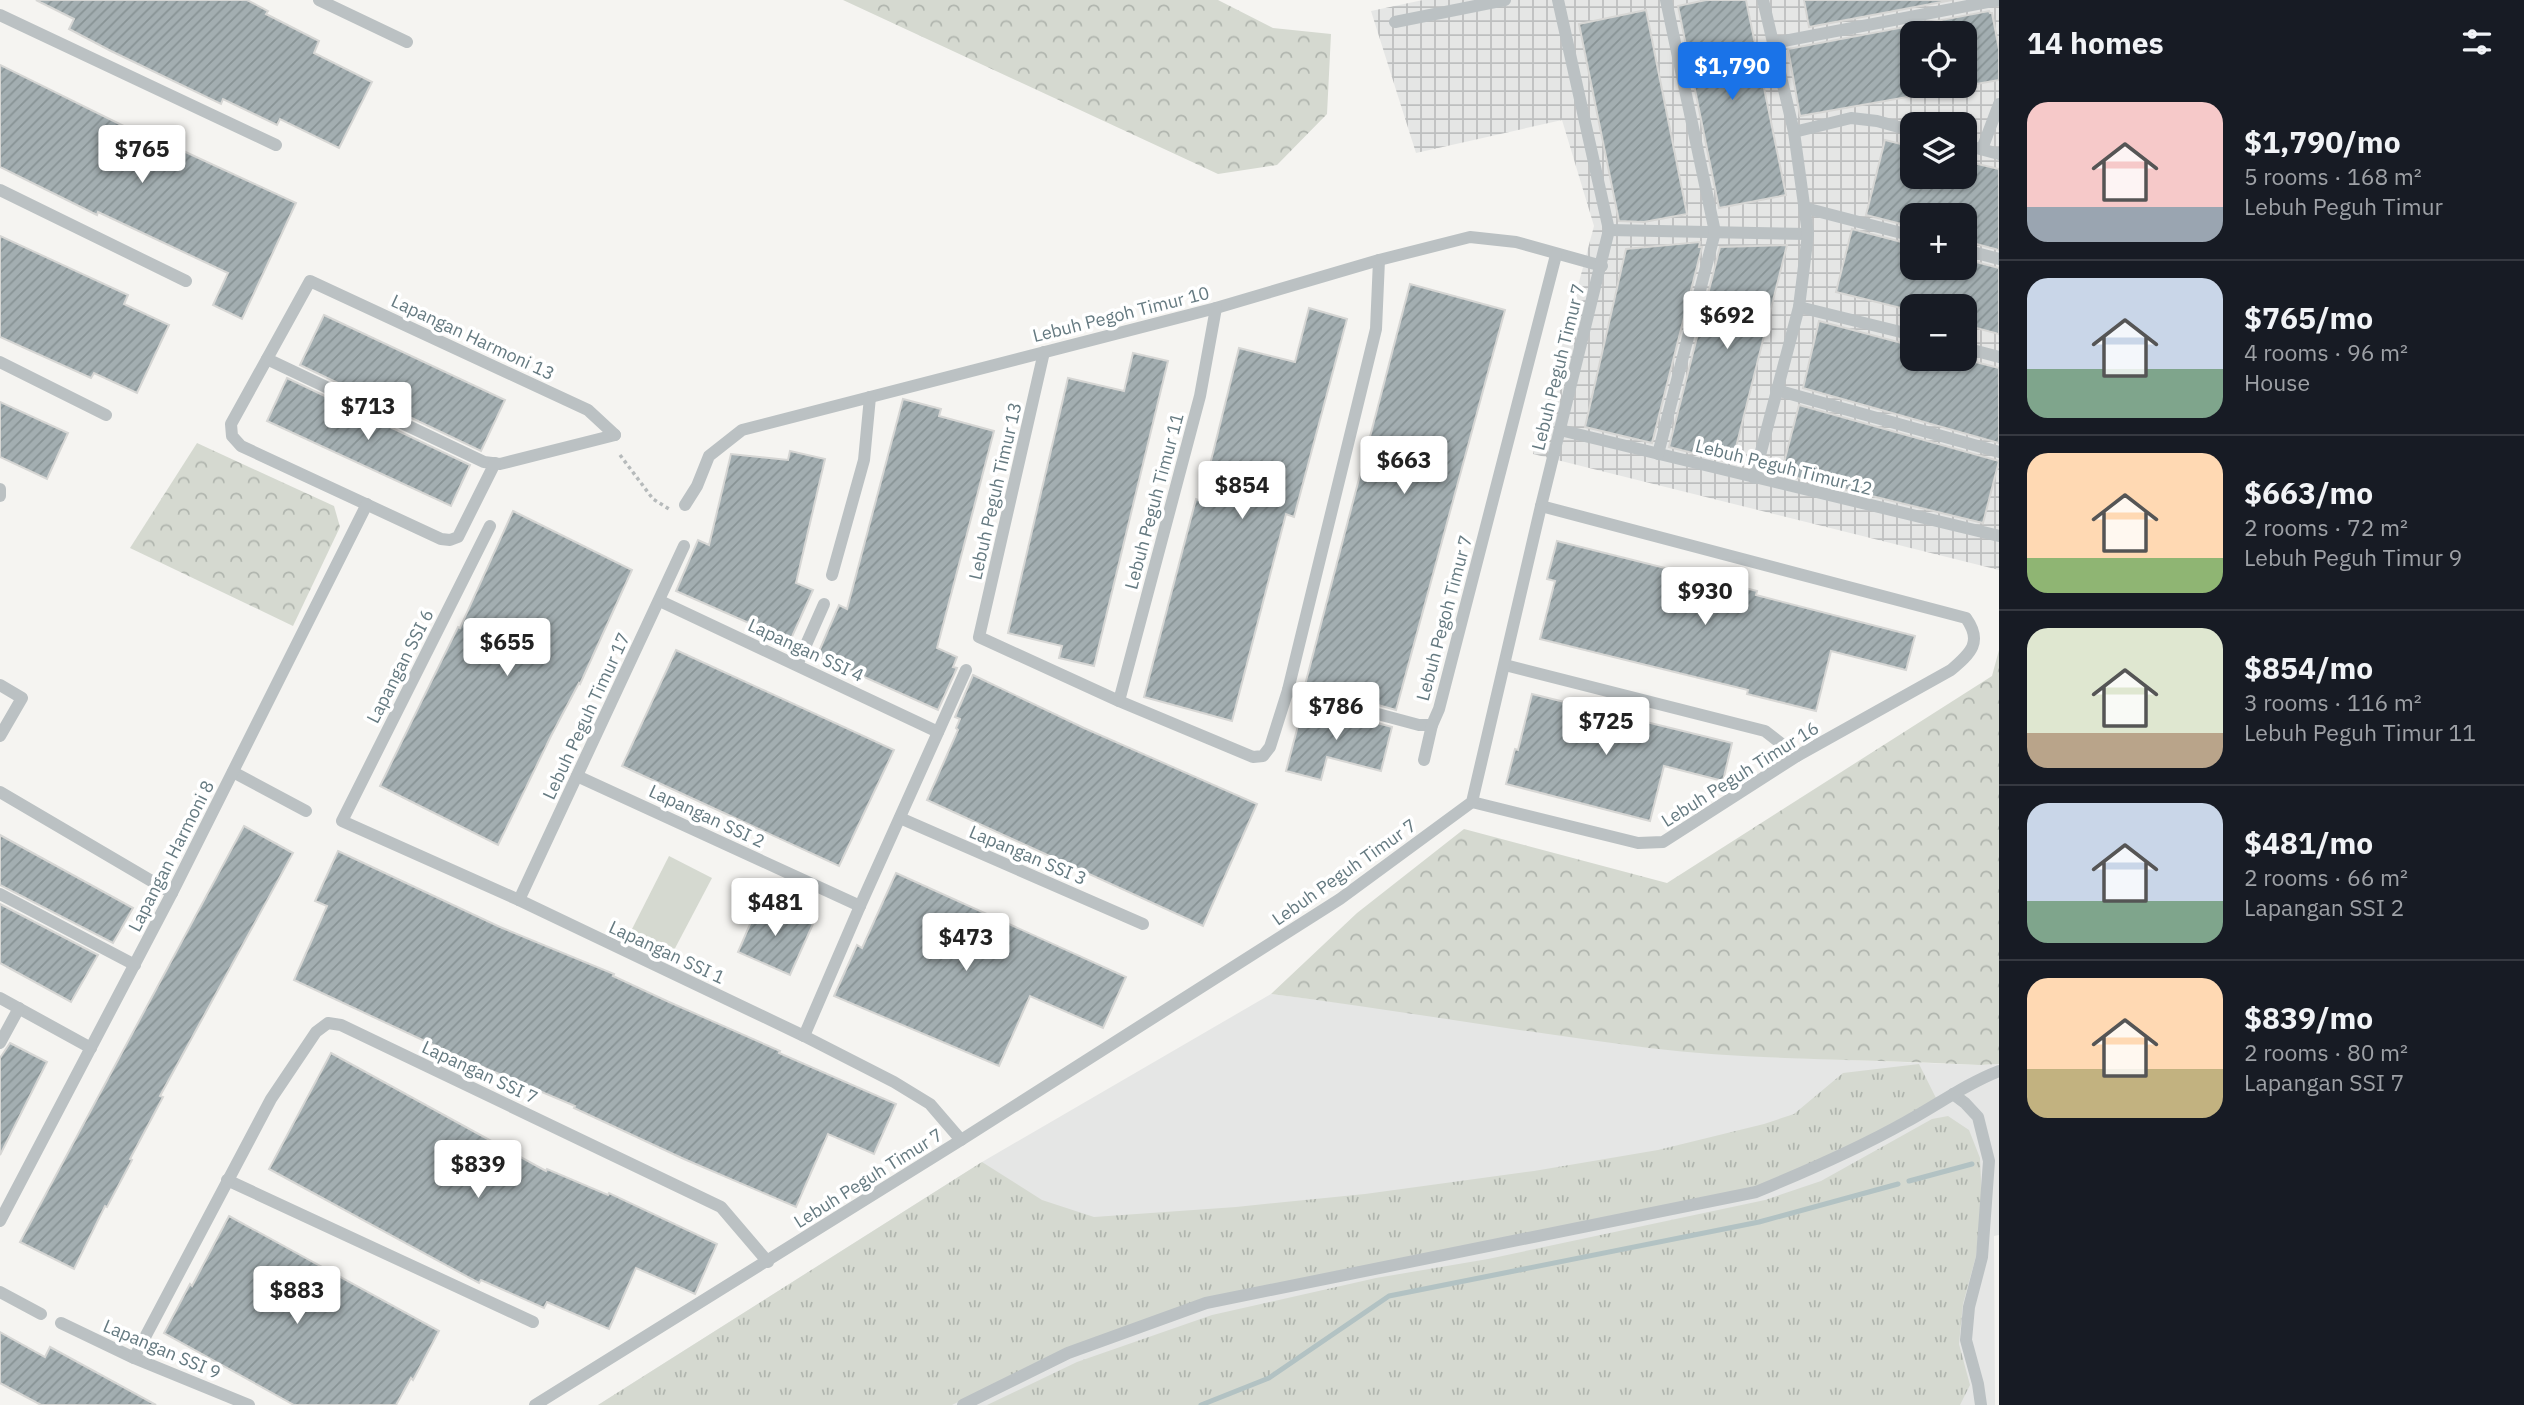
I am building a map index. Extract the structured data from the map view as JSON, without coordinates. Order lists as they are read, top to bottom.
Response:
{
  "streets": {
    "street": [
      "Lebuh Pegoh Timur 10",
      "Lapangan Harmoni 13",
      "Lebuh Peguh Timur 7",
      "Lebuh Peguh Timur 12",
      "Lebuh Peguh Timur 13",
      "Lebuh Peguh Timur 11",
      "Lebuh Pegoh Timur 7",
      "Lapangan SSI 4",
      "Lapangan SSI 6",
      "Lebuh Peguh Timur 17",
      "Lebuh Peguh Timur 16",
      "Lapangan SSI 2",
      "Lapangan SSI 3",
      "Lapangan Harmoni 8",
      "Lapangan SSI 1",
      "Lapangan SSI 7",
      "Lapangan SSI 9"
    ]
  },
  "crossings": [
    ["Lebuh Pegoh Timur 10", "Lebuh Peguh Timur 7"],
    ["Lebuh Pegoh Timur 10", "Lebuh Peguh Timur 13"],
    ["Lebuh Pegoh Timur 10", "Lebuh Peguh Timur 11"],
    ["Lebuh Pegoh Timur 10", "Lebuh Pegoh Timur 7"],
    ["Lebuh Peguh Timur 7", "Lebuh Peguh Timur 12"],
    ["Lebuh Peguh Timur 7", "Lebuh Peguh Timur 16"],
    ["Lebuh Peguh Timur 7", "Lapangan SSI 1"],
    ["Lebuh Peguh Timur 7", "Lapangan SSI 7"],
    ["Lebuh Peguh Timur 13", "Lebuh Peguh Timur 11"],
    ["Lapangan SSI 4", "Lebuh Peguh Timur 17"],
    ["Lapangan SSI 6", "Lapangan SSI 1"],
    ["Lebuh Peguh Timur 17", "Lapangan SSI 2"],
    ["Lebuh Peguh Timur 17", "Lapangan SSI 1"],
    ["Lapangan SSI 7", "Lapangan SSI 9"]
  ],
  "page": {
    "heading": "14 homes",
    "map_buttons": ["+", "−"],
    "price": [
      "$1,790",
      "$765",
      "$692",
      "$713",
      "$663",
      "$854",
      "$930",
      "$655",
      "$786",
      "$725",
      "$481",
      "$473",
      "$839",
      "$883"
    ],
    "list": [
      {
        "name": "$1,790/mo",
        "note": "5 rooms · 168 m² · Lebuh Peguh Timur"
      },
      {
        "name": "$765/mo",
        "note": "4 rooms · 96 m² · House"
      },
      {
        "name": "$663/mo",
        "note": "2 rooms · 72 m² · Lebuh Peguh Timur 9"
      },
      {
        "name": "$854/mo",
        "note": "3 rooms · 116 m² · Lebuh Peguh Timur 11"
      },
      {
        "name": "$481/mo",
        "note": "2 rooms · 66 m² · Lapangan SSI 2"
      },
      {
        "name": "$839/mo",
        "note": "2 rooms · 80 m² · Lapangan SSI 7"
      }
    ]
  }
}
